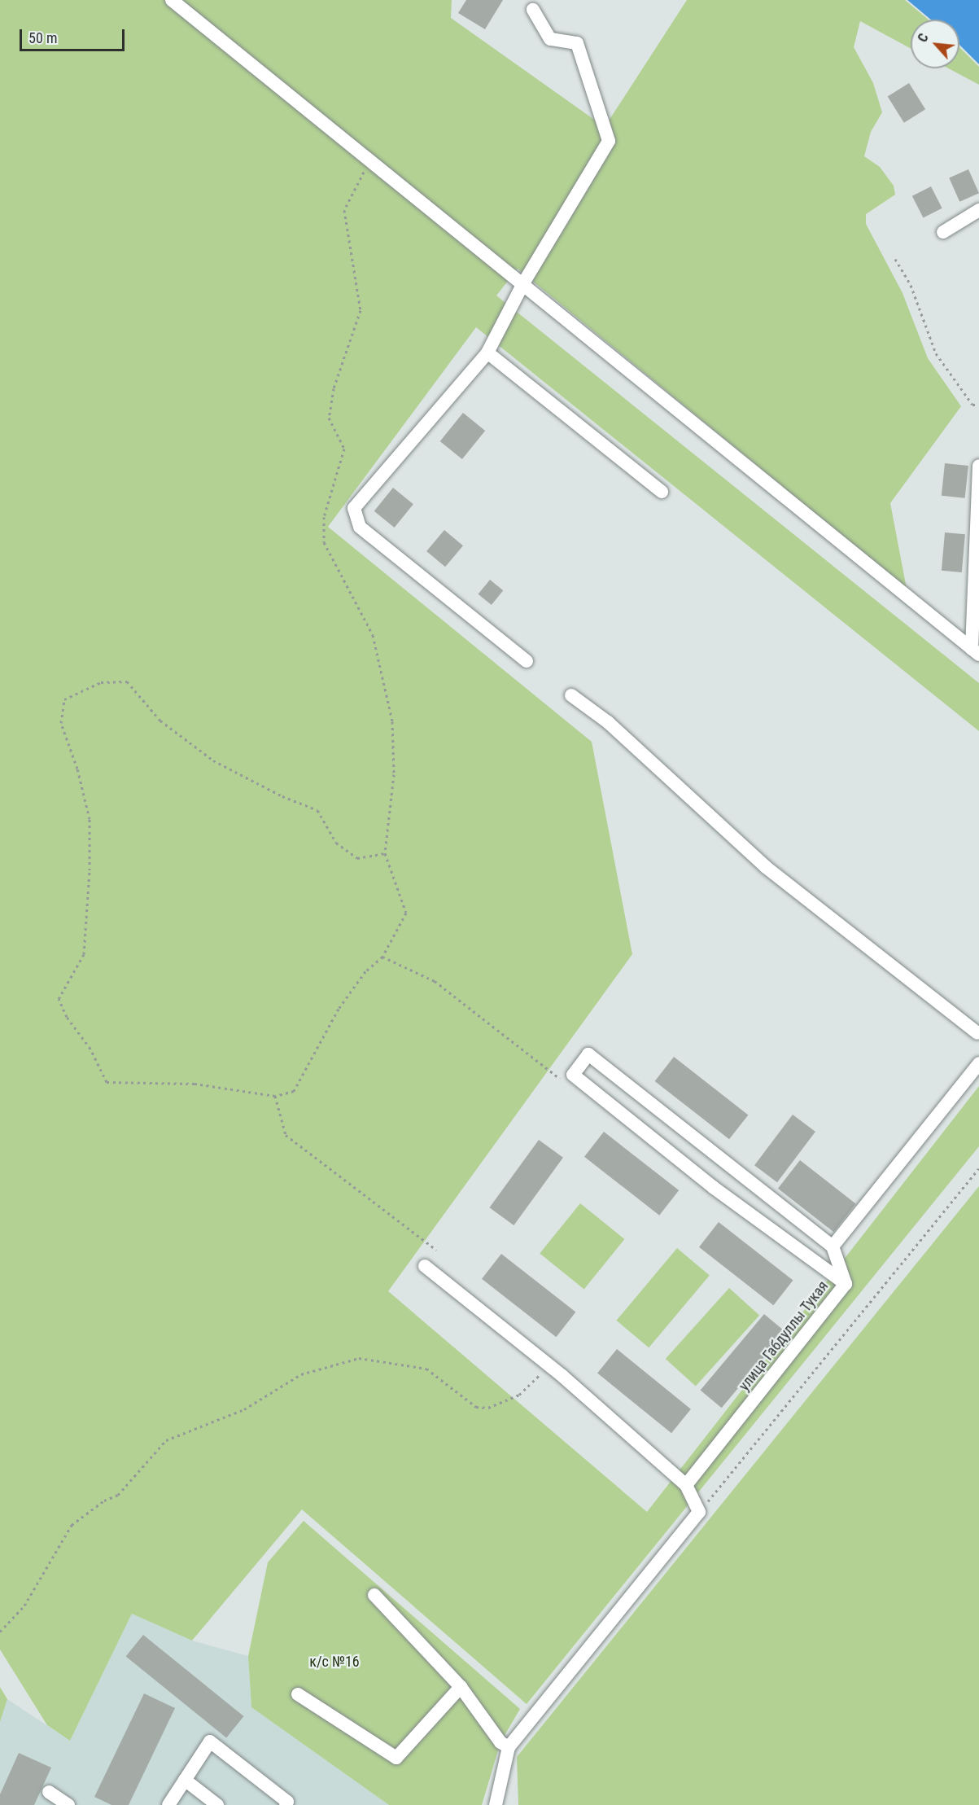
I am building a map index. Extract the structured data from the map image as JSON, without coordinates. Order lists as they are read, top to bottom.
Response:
{
  "streets": {
    "street": ["улица Габдуллы Тукая"]
  },
  "parks": ["к/с №16"],
  "scale_bar": "50 m",
  "north": "top left"
}
